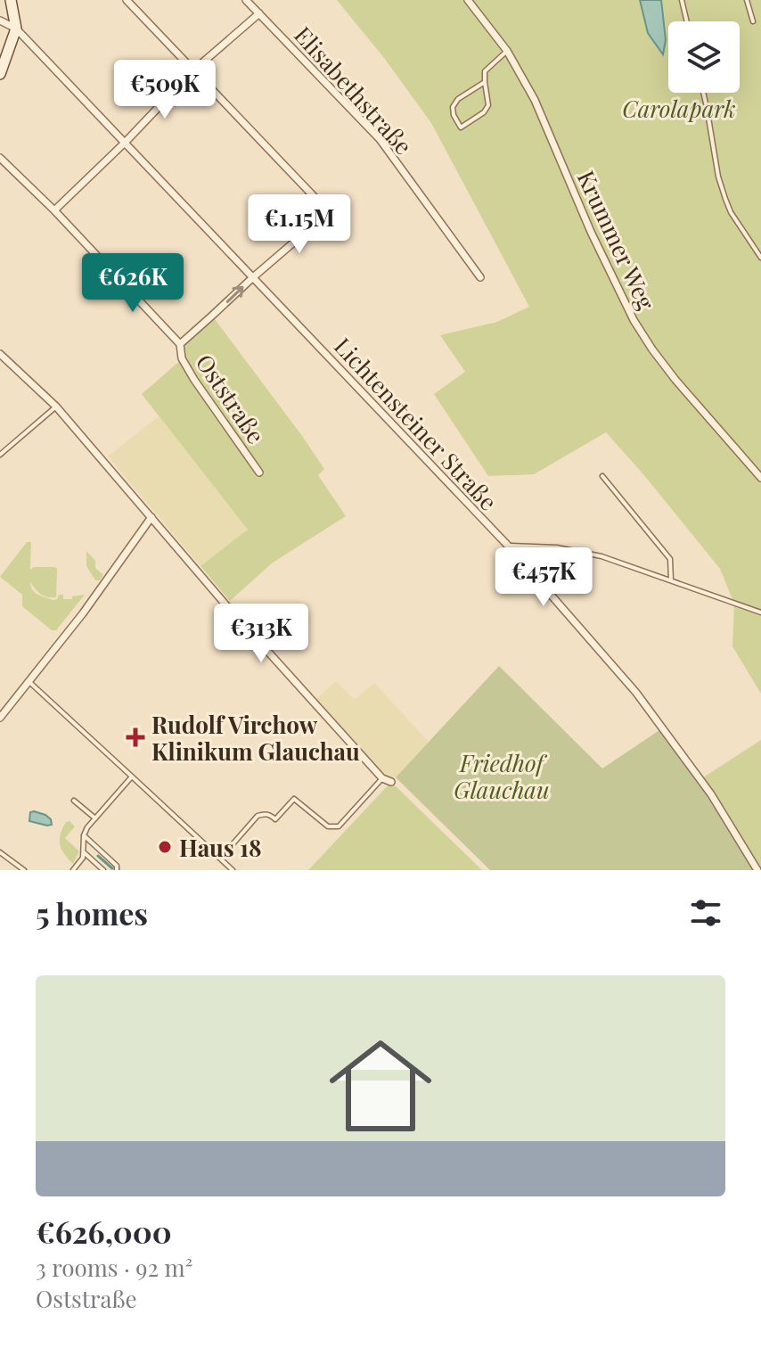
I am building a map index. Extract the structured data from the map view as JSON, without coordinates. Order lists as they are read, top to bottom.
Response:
{
  "streets": {
    "street": [
      "Elisabethstraße",
      "Krummer Weg",
      "Oststraße",
      "Lichtensteiner Straße"
    ]
  },
  "parks": ["Carolapark", "Friedhof Glauchau"],
  "places": {
    "health": ["Rudolf Virchow Klinikum Glauchau"],
    "other": ["Haus 18"]
  },
  "page": {
    "price": [
      "€509K",
      "€1.15M",
      "€626K",
      "€457K",
      "€313K"
    ],
    "heading": "5 homes",
    "list": [
      {
        "name": "€626,000",
        "note": "3 rooms · 92 m² · Oststraße"
      }
    ]
  }
}
